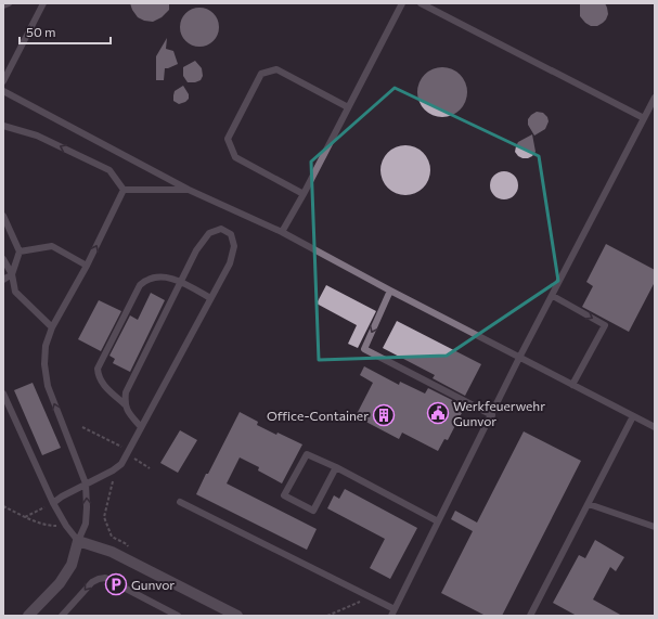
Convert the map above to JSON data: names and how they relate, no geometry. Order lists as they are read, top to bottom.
{
  "places": {
    "public building": ["Werkfeuerwehr Gunvor"],
    "building": ["Office-Container"],
    "parking": ["Gunvor"]
  },
  "scale_bar": "50 m"
}
